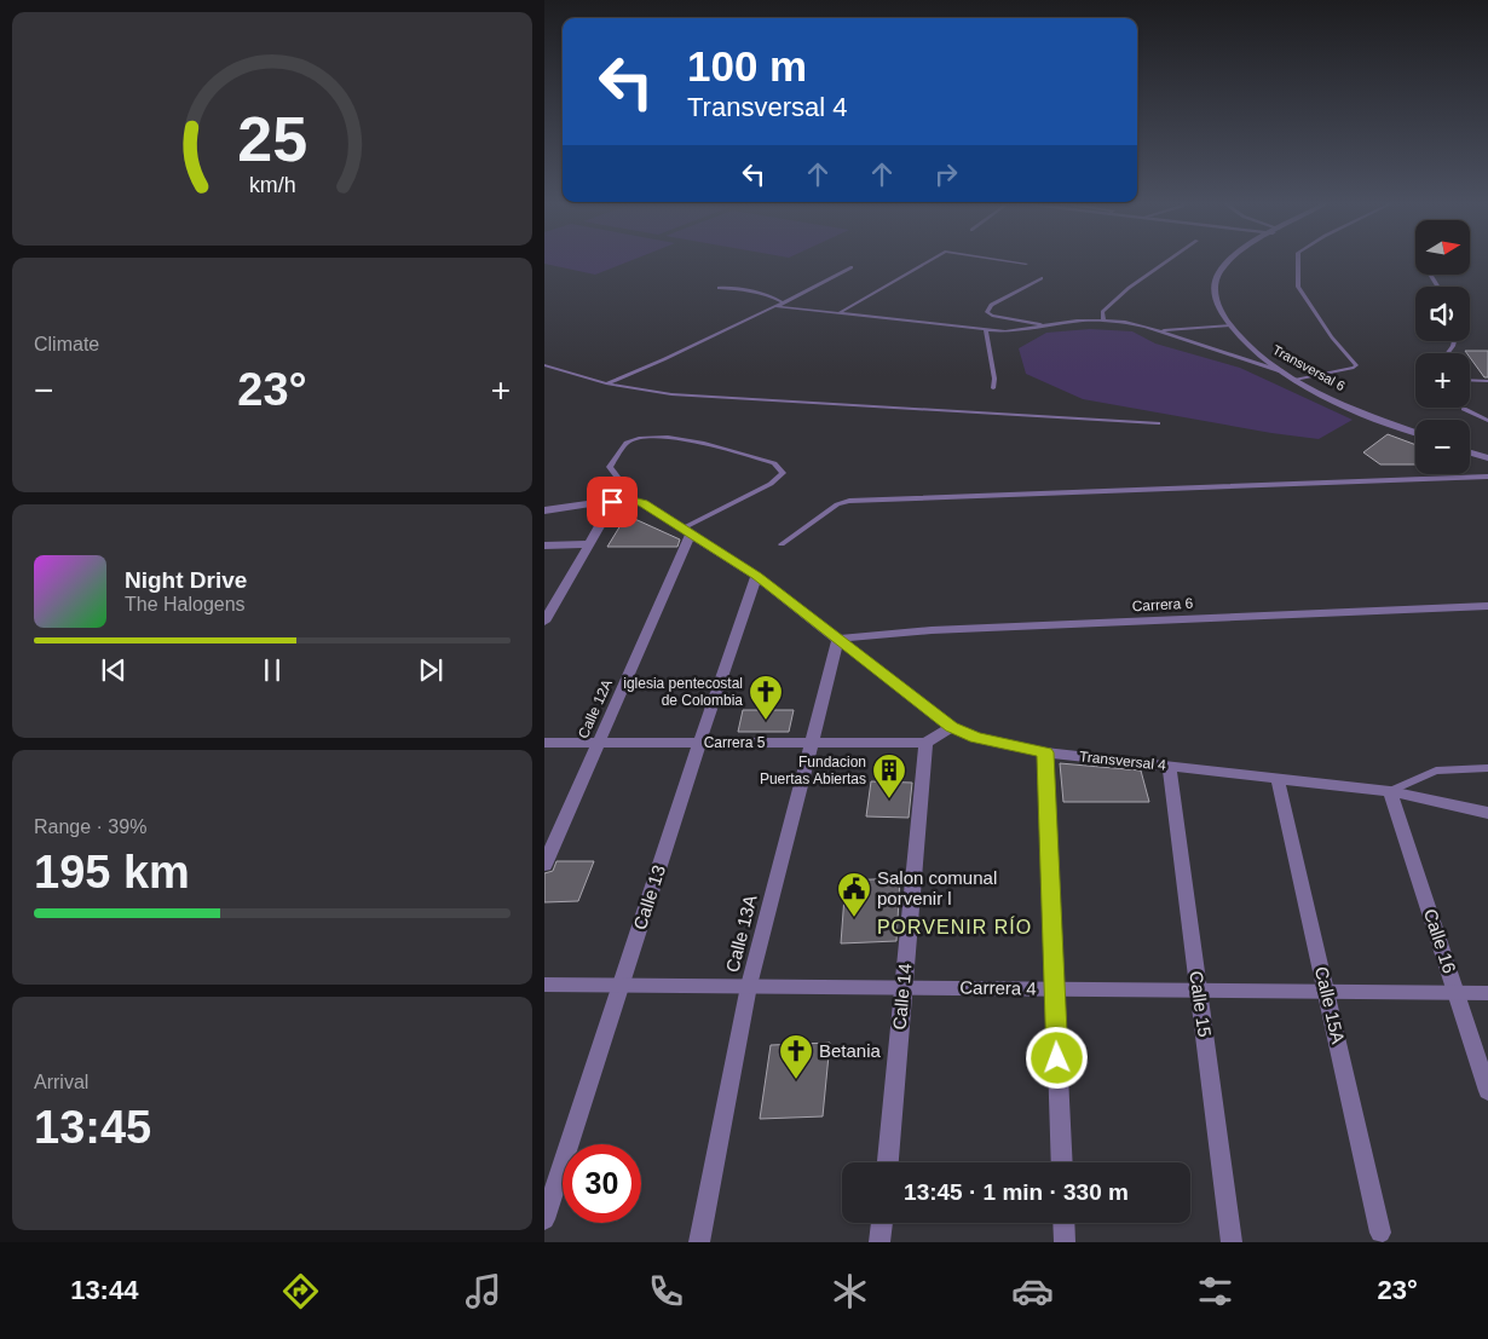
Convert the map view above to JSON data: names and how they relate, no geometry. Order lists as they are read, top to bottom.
{
  "streets": {
    "street": [
      "Transversal 6",
      "Carrera 6",
      "Calle 12A",
      "Carrera 5",
      "Transversal 4",
      "Calle 13",
      "Calle 13A",
      "Calle 16",
      "Carrera 4",
      "Calle 14",
      "Calle 15",
      "Calle 15A"
    ]
  },
  "crossings": [
    ["Carrera 6", "Transversal 4"],
    ["Carrera 6", "Calle 13A"],
    ["Calle 12A", "Carrera 5"],
    ["Calle 12A", "Transversal 4"],
    ["Carrera 5", "Calle 13"],
    ["Carrera 5", "Calle 13A"],
    ["Carrera 5", "Calle 14"],
    ["Transversal 4", "Calle 13"],
    ["Transversal 4", "Calle 13A"],
    ["Transversal 4", "Calle 16"],
    ["Transversal 4", "Calle 15"],
    ["Transversal 4", "Calle 15A"],
    ["Calle 13", "Carrera 4"],
    ["Calle 13A", "Carrera 4"],
    ["Calle 16", "Carrera 4"],
    ["Carrera 4", "Calle 14"],
    ["Carrera 4", "Calle 15"],
    ["Carrera 4", "Calle 15A"]
  ],
  "districts": ["PORVENIR RÍO"],
  "places": {
    "church": ["iglesia pentecostal de Colombia", "Betania"],
    "building": ["Fundacion Puertas Abiertas"],
    "public building": ["Salon comunal porvenir l"]
  },
  "north": "right",
  "page": {
    "turn": ["100 m", "Transversal 4"],
    "map_buttons": ["+", "−"],
    "tile": [
      "Climate",
      ["Range · 39%", "195 km"],
      ["Arrival", "13:45"]
    ],
    "heat": ["−", "23°", "+"],
    "song": ["Night Drive", "The Halogens"],
    "limit": "30",
    "trip": "13:45 · 1 min · 330 m",
    "tabs": ["13:44", "23°"],
    "gauge": ["25", "km/h"]
  }
}
